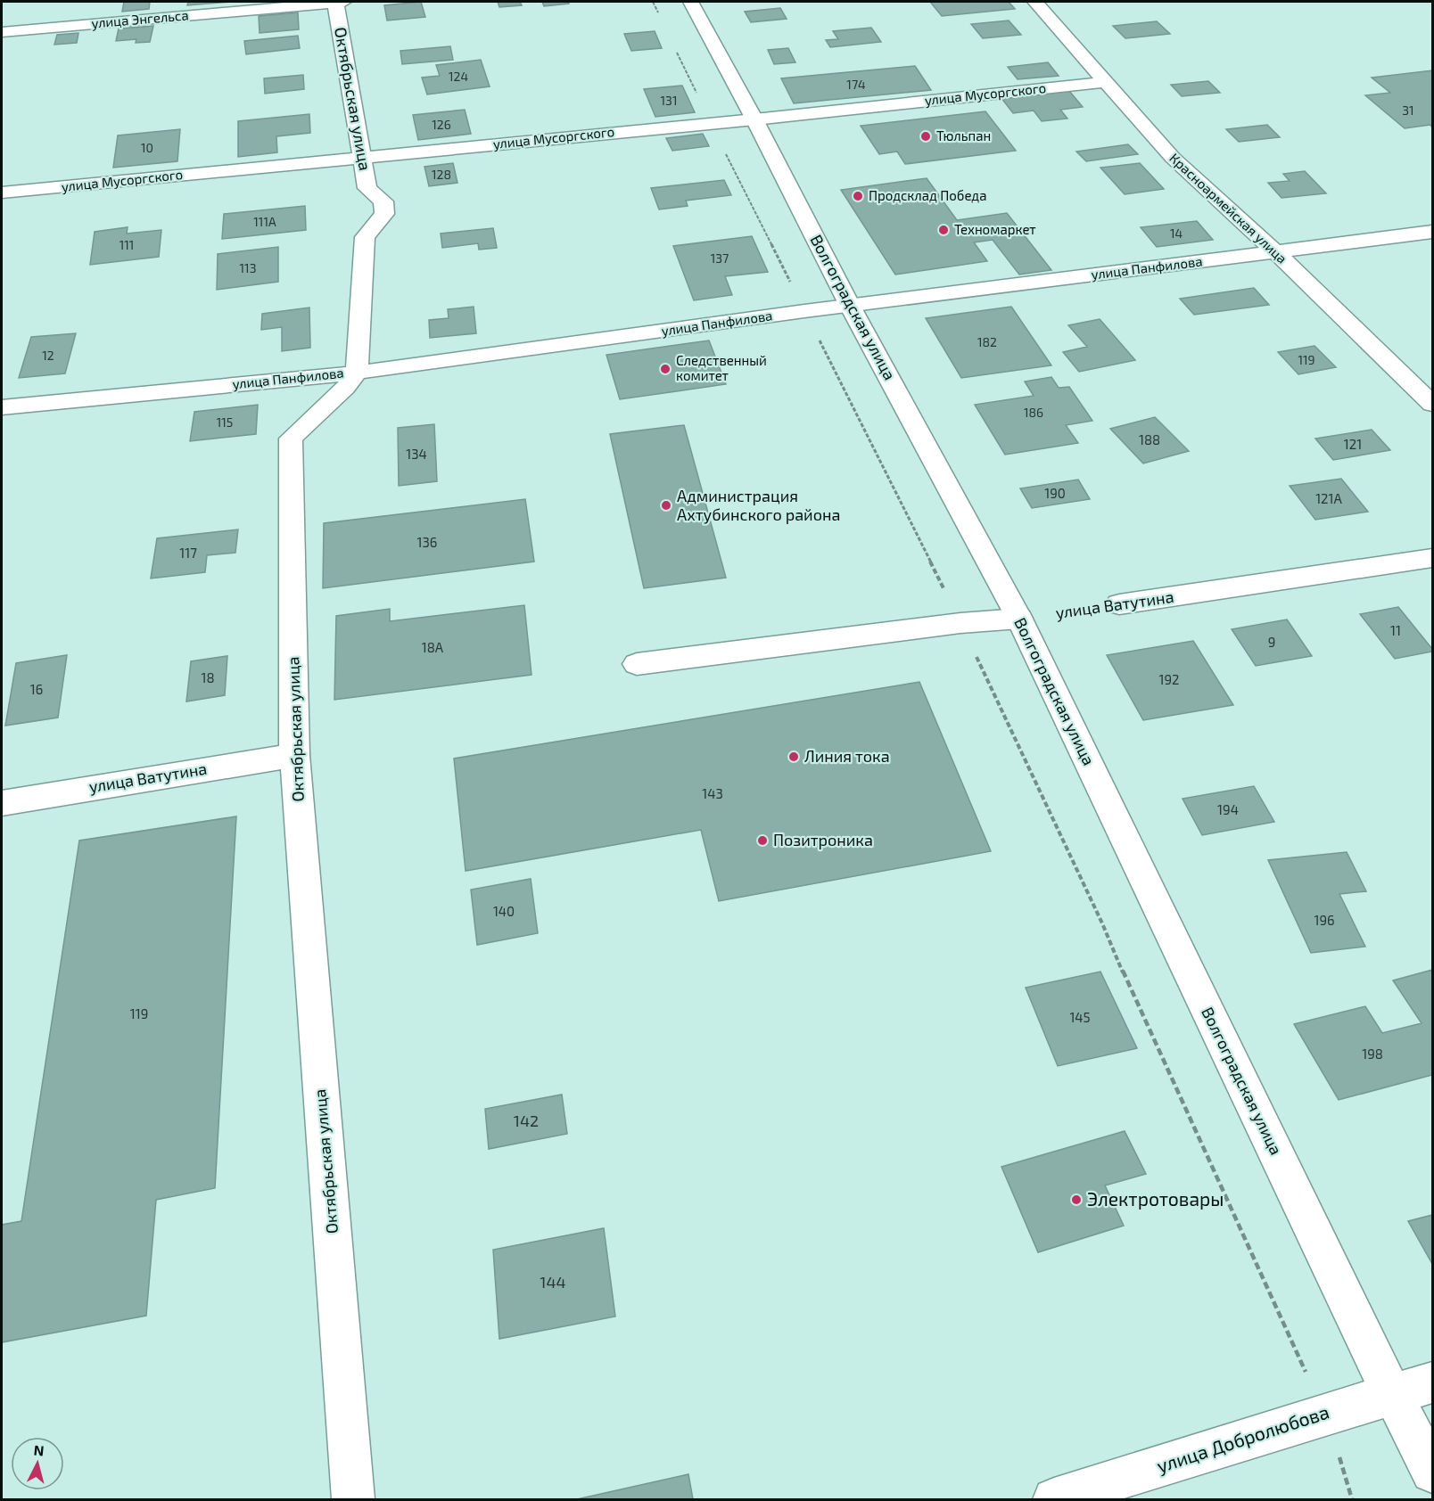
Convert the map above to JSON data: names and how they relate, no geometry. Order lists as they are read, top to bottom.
{
  "streets": {
    "street": [
      "улица Энгельса",
      "улица Мусоргского",
      "Октябрьская улица",
      "Красноармейская улица",
      "улица Панфилова",
      "Волгоградская улица",
      "улица Ватутина",
      "улица Добролюбова"
    ]
  },
  "crossings": [
    ["улица Энгельса", "Октябрьская улица"],
    ["улица Мусоргского", "Октябрьская улица"],
    ["улица Мусоргского", "Красноармейская улица"],
    ["улица Мусоргского", "Волгоградская улица"],
    ["Октябрьская улица", "улица Панфилова"],
    ["Октябрьская улица", "улица Ватутина"],
    ["Красноармейская улица", "улица Панфилова"],
    ["улица Панфилова", "Волгоградская улица"],
    ["Волгоградская улица", "улица Ватутина"],
    ["Волгоградская улица", "улица Добролюбова"]
  ],
  "places": [
    "Тюльпан",
    "Продсклад Победа",
    "Техномаркет",
    "Следственный комитет",
    "Администрация Ахтубинского района",
    "Линия тока",
    "Позитроника",
    "Электротовары"
  ],
  "house_numbers": [
    "124",
    "174",
    "131",
    "31",
    "126",
    "10",
    "128",
    "111А",
    "14",
    "111",
    "137",
    "113",
    "182",
    "12",
    "119",
    "186",
    "115",
    "188",
    "121",
    "134",
    "190",
    "121А",
    "136",
    "117",
    "11",
    "9",
    "18А",
    "18",
    "192",
    "16",
    "143",
    "194",
    "140",
    "196",
    "119",
    "145",
    "198",
    "142",
    "144"
  ],
  "north": "top"
}
